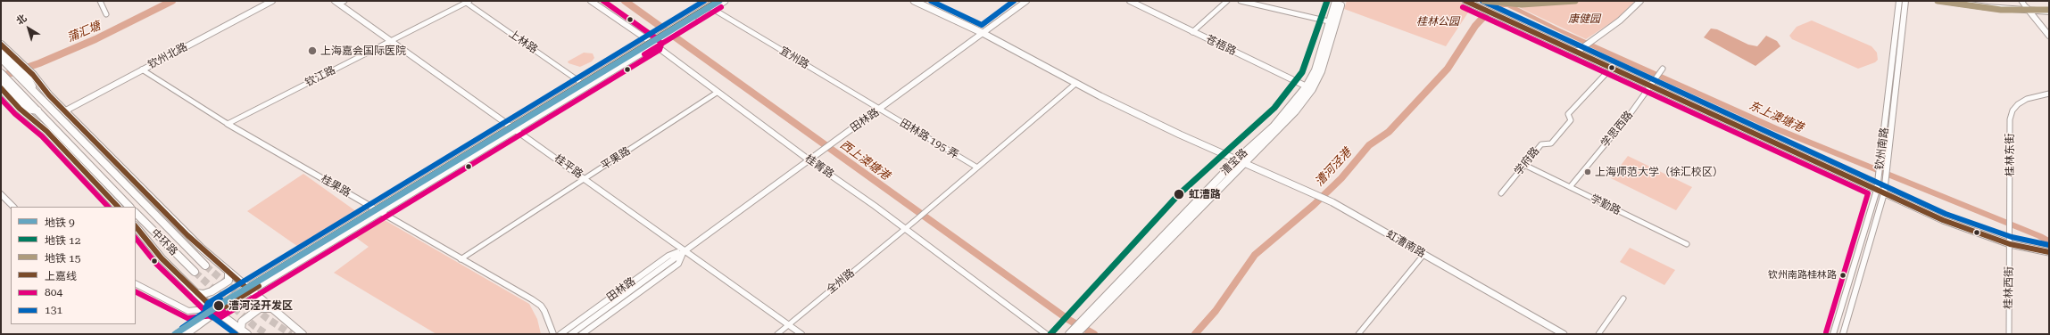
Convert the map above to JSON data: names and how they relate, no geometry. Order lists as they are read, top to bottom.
{
  "streets": {
    "main road": ["漕宝路", "中环路", "虹漕南路"],
    "street": [
      "上林路",
      "苍梧路",
      "钦州北路",
      "宜州路",
      "钦江路",
      "田林路",
      "学思西路",
      "田林路 195 弄",
      "钦州南路",
      "桂林东街",
      "平果路",
      "学府路",
      "桂平路",
      "桂箐路",
      "桂果路",
      "学勤路",
      "全州路",
      "桂林西街"
    ]
  },
  "crossings": [
    ["上林路", "钦江路"],
    ["苍梧路", "漕宝路"],
    ["钦州北路", "桂果路"],
    ["宜州路", "田林路"],
    ["宜州路", "田林路 195 弄"],
    ["钦江路", "桂平路"],
    ["钦江路", "桂果路"],
    ["田林路", "田林路 195 弄"],
    ["田林路", "桂平路"],
    ["田林路", "桂箐路"],
    ["学思西路", "学勤路"],
    ["田林路 195 弄", "全州路"],
    ["桂林东街", "桂林西街"],
    ["平果路", "桂平路"],
    ["平果路", "桂箐路"],
    ["平果路", "桂果路"],
    ["学府路", "学勤路"],
    ["漕宝路", "虹漕南路"],
    ["桂平路", "全州路"],
    ["桂箐路", "全州路"]
  ],
  "water": [
    "蒲汇塘",
    "东上澳塘港",
    "西上澳塘港",
    "漕河泾港"
  ],
  "parks": ["康健园", "桂林公园"],
  "places": [
    "上海嘉会国际医院",
    "上海师范大学（徐汇校区）",
    "虹漕路",
    "钦州南路桂林路",
    "漕河泾开发区"
  ],
  "lines": [
    "metro line 9",
    "metro line 12",
    "metro line 15",
    "transit line 上嘉线",
    "transit line 804",
    "transit line 131"
  ],
  "legend": [
    "地铁 9",
    "地铁 12",
    "地铁 15",
    "上嘉线",
    "804",
    "131"
  ],
  "north": "top left"
}
